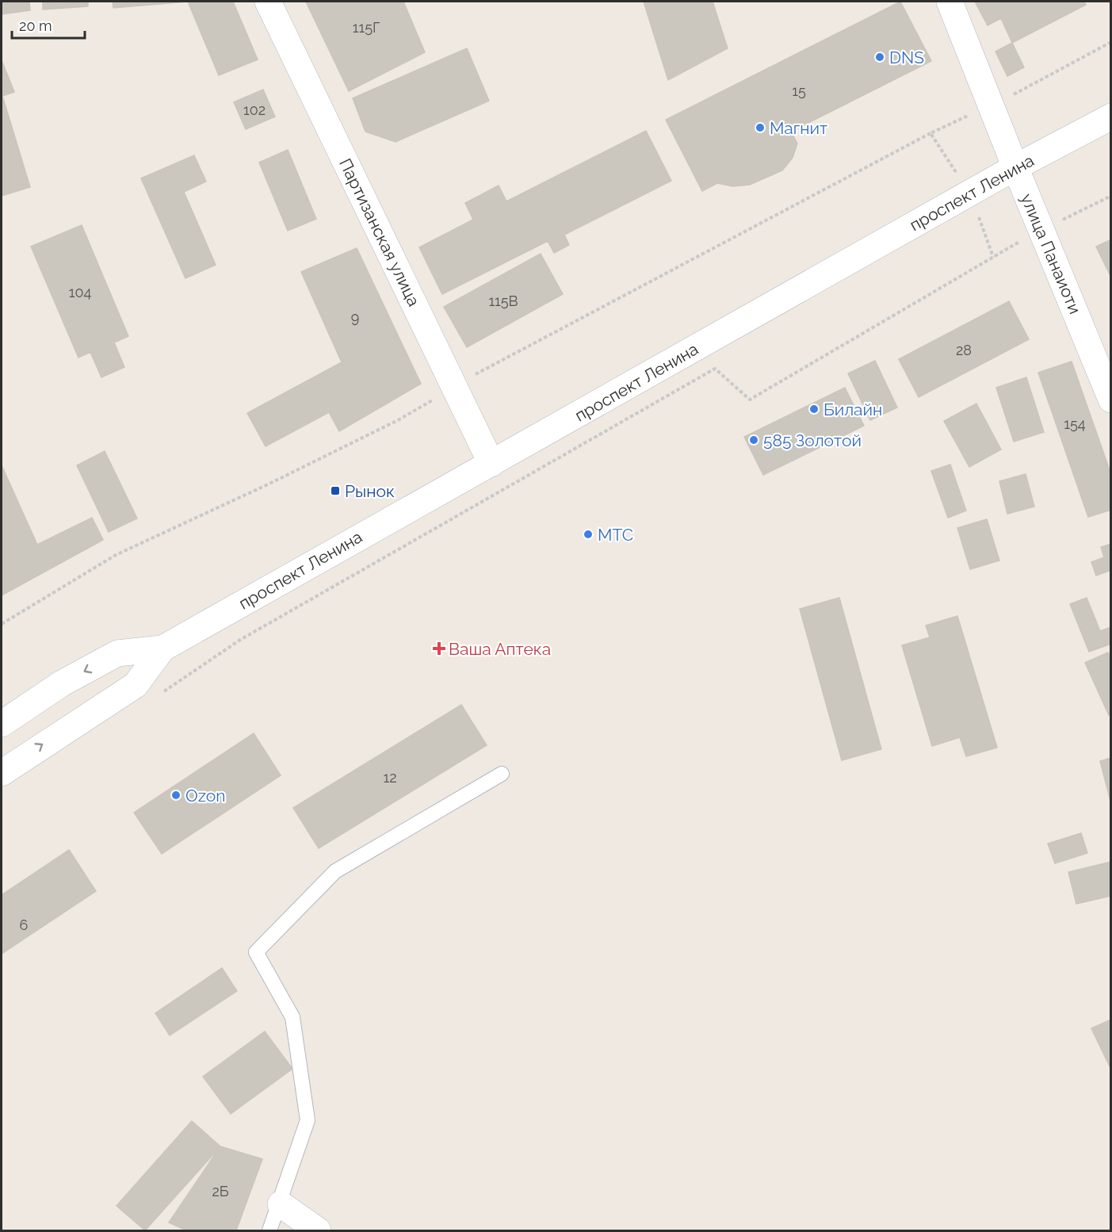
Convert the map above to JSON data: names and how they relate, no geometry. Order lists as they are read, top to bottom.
{
  "streets": {
    "main road": ["проспект Ленина", "Партизанская улица", "улица Панаиоти"]
  },
  "crossings": [
    ["проспект Ленина", "Партизанская улица"],
    ["проспект Ленина", "улица Панаиоти"]
  ],
  "places": {
    "other": [
      "DNS",
      "Магнит",
      "Билайн",
      "585 Золотой",
      "МТС",
      "Ozon"
    ],
    "transit": ["Рынок"],
    "health": ["Ваша Аптека"]
  },
  "house_numbers": [
    "115Г",
    "15",
    "102",
    "104",
    "115В",
    "9",
    "28",
    "154",
    "12",
    "6",
    "2Б"
  ],
  "scale_bar": "20 m"
}
